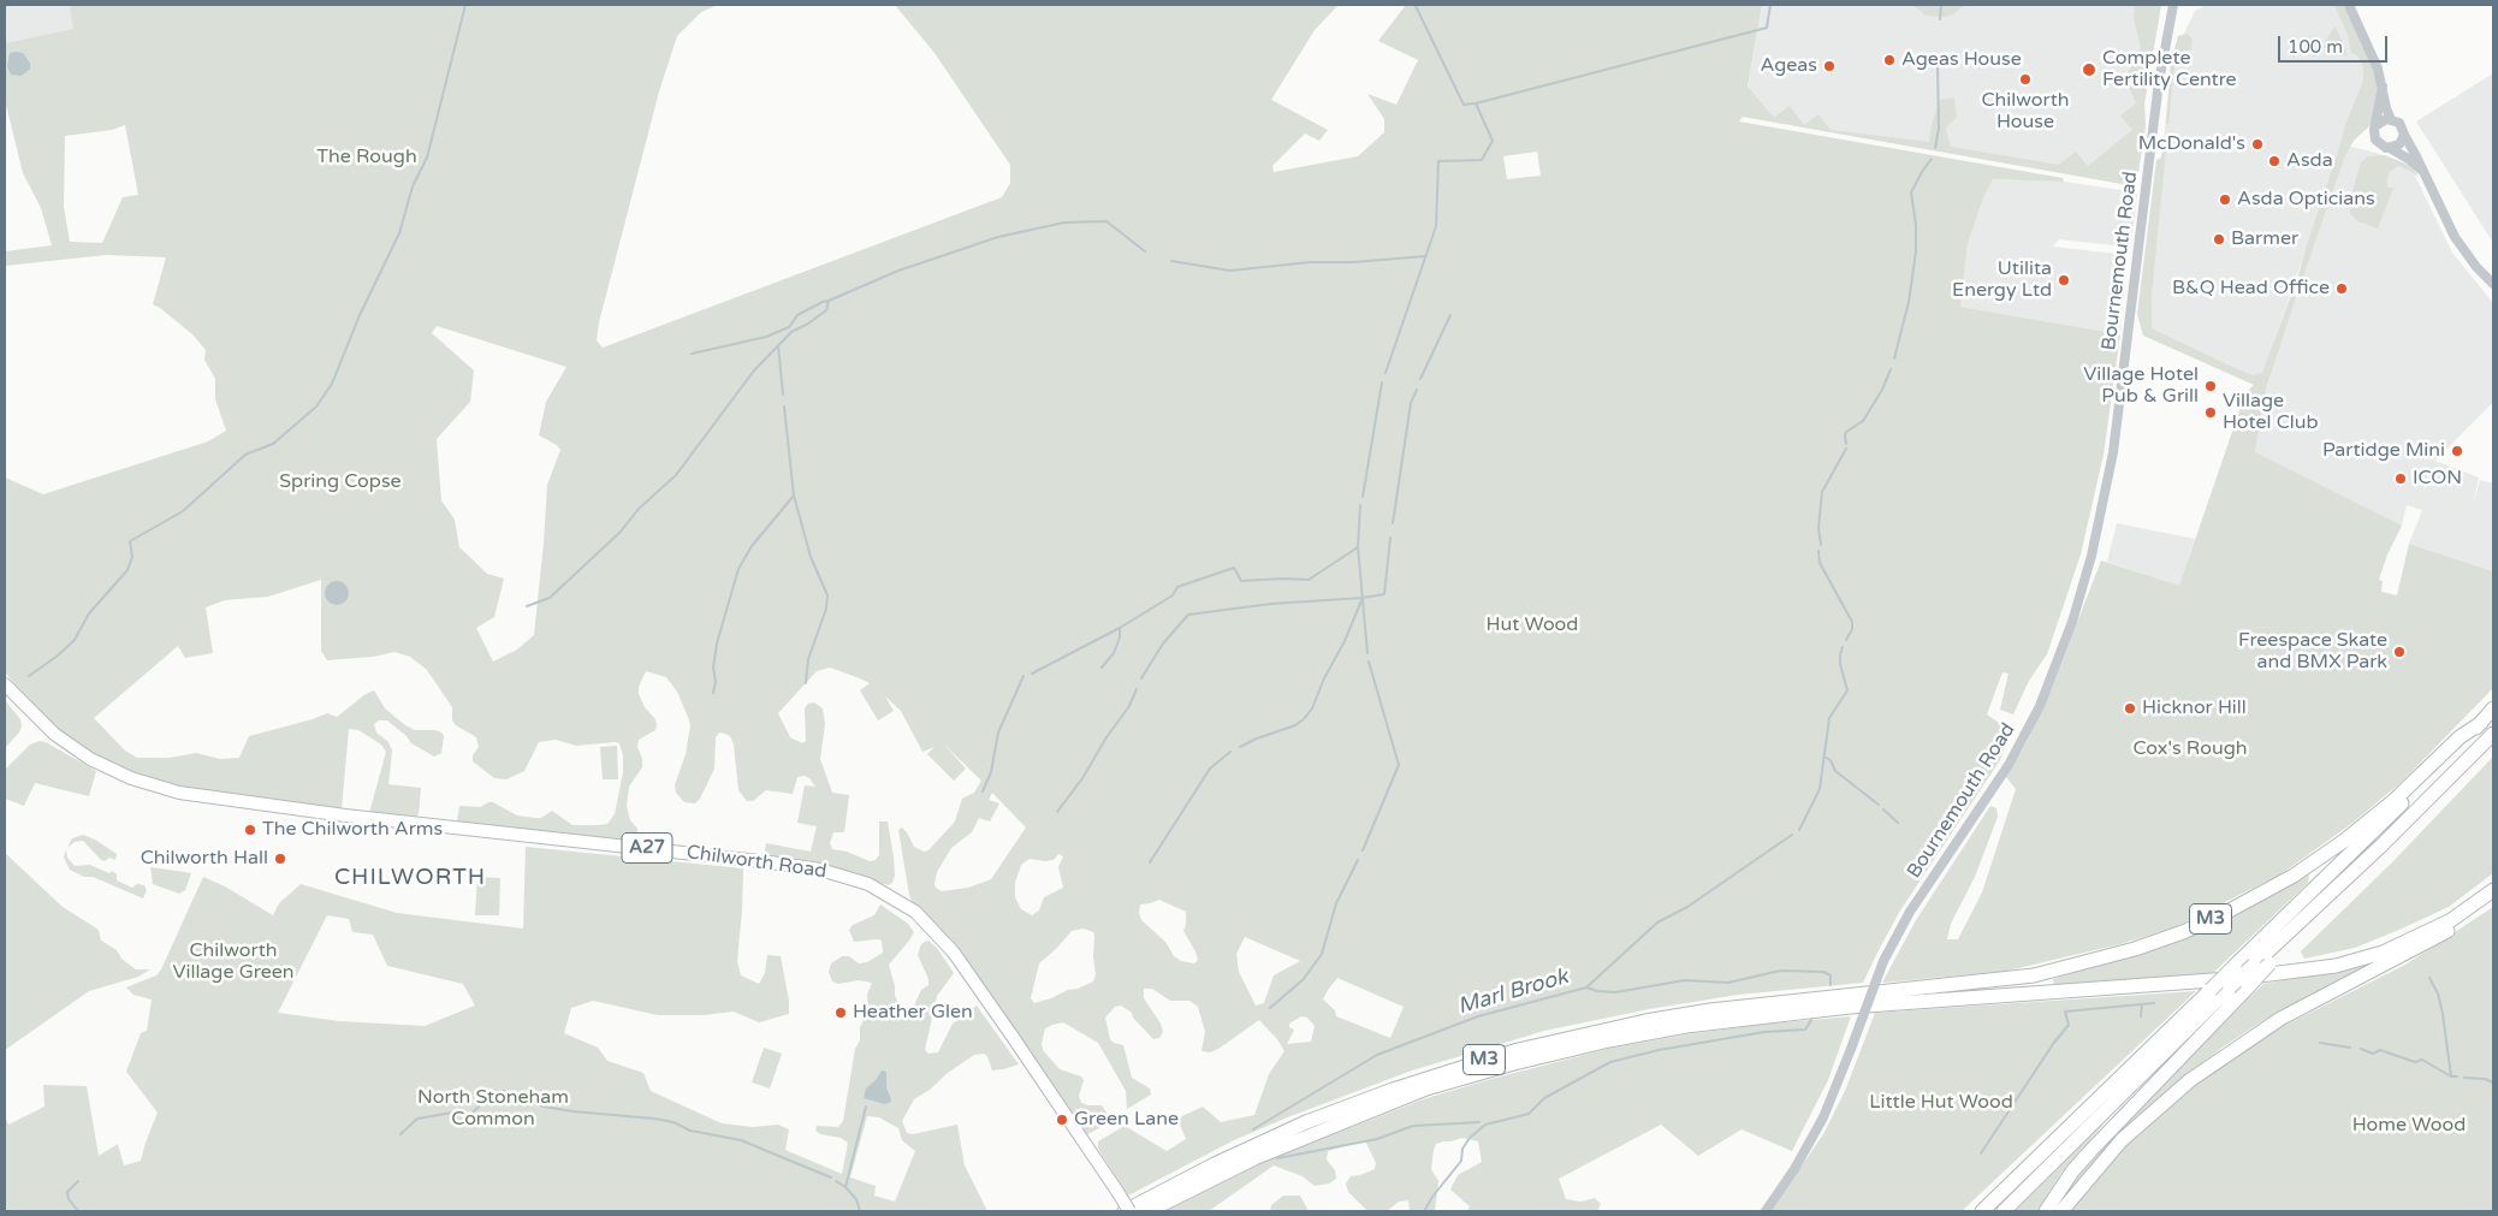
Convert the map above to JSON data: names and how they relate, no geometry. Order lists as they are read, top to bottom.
{
  "streets": {
    "highway": ["M3"],
    "main road": ["A27", "Chilworth Road"],
    "street": ["Bournemouth Road"]
  },
  "districts": ["CHILWORTH"],
  "water": ["Marl Brook"],
  "parks": [
    "The Rough",
    "Spring Copse",
    "Hut Wood",
    "Cox's Rough",
    "Chilworth Village Green",
    "North Stoneham Common",
    "Little Hut Wood",
    "Home Wood"
  ],
  "places": [
    "Ageas House",
    "Ageas",
    "Complete Fertility Centre",
    "Chilworth House",
    "McDonald's",
    "Asda",
    "Asda Opticians",
    "Barmer",
    "Utilita Energy Ltd",
    "B&Q Head Office",
    "Village Hotel Pub & Grill",
    "Village Hotel Club",
    "Partidge Mini",
    "ICON",
    "Freespace Skate and BMX Park",
    "Hicknor Hill",
    "The Chilworth Arms",
    "Chilworth Hall",
    "Heather Glen",
    "Green Lane"
  ],
  "scale_bar": "100 m"
}
